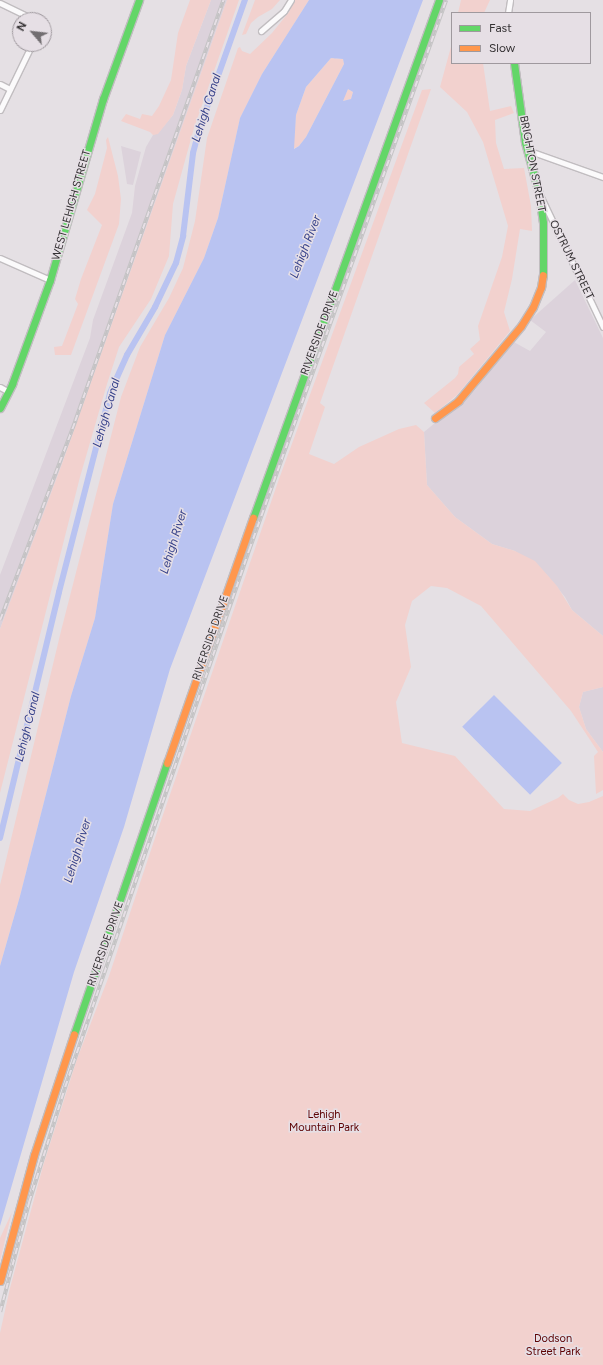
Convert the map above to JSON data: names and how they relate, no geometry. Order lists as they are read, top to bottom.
{
  "streets": {
    "street": [
      "BRIGHTON STREET",
      "WEST LEHIGH STREET",
      "OSTRUM STREET",
      "RIVERSIDE DRIVE"
    ]
  },
  "crossings": [
    ["BRIGHTON STREET", "OSTRUM STREET"]
  ],
  "water": ["Lehigh Canal", "Lehigh River"],
  "parks": ["Lehigh Mountain Park", "Dodson Street Park"],
  "legend": ["Fast", "Slow"],
  "north": "top left"
}
